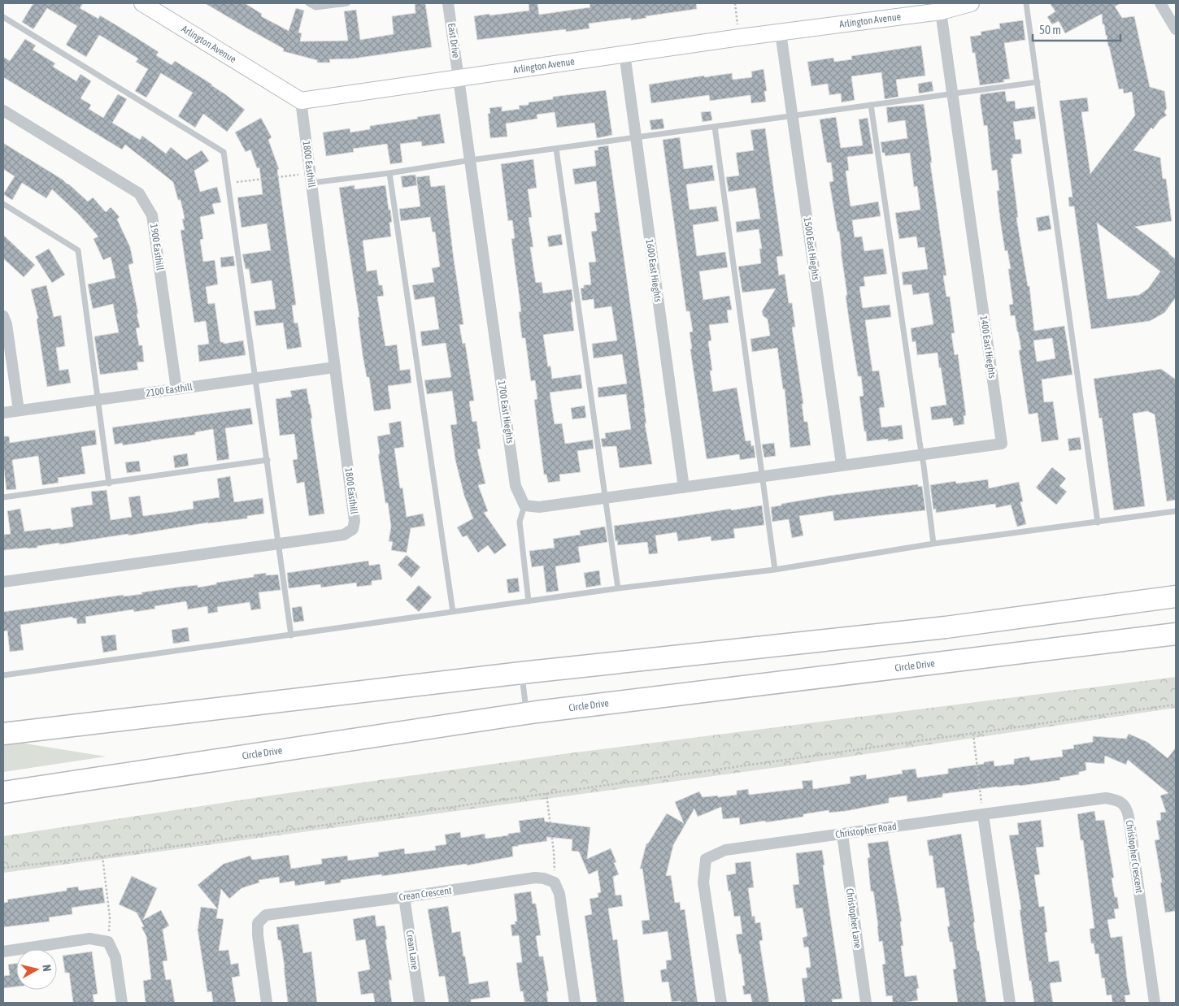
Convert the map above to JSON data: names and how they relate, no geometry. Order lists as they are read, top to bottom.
{
  "streets": {
    "highway": ["Circle Drive"],
    "street": [
      "Arlington Avenue",
      "East Drive",
      "1800 Easthill",
      "1900 Easthill",
      "1500 East Hieghts",
      "1600 East Hieghts",
      "1400 East Hieghts",
      "2100 Easthill",
      "1700 East Hieghts",
      "Christopher Road",
      "Christopher Crescent",
      "Crean Crescent",
      "Christopher Lane",
      "Crean Lane"
    ]
  },
  "crossings": [
    ["Arlington Avenue", "East Drive"],
    ["Arlington Avenue", "1800 Easthill"],
    ["Arlington Avenue", "1500 East Hieghts"],
    ["Arlington Avenue", "1600 East Hieghts"],
    ["Arlington Avenue", "1400 East Hieghts"],
    ["Arlington Avenue", "1700 East Hieghts"],
    ["East Drive", "1700 East Hieghts"],
    ["1800 Easthill", "2100 Easthill"],
    ["1900 Easthill", "2100 Easthill"],
    ["1500 East Hieghts", "1400 East Hieghts"],
    ["Christopher Road", "Christopher Crescent"],
    ["Christopher Road", "Christopher Lane"],
    ["Crean Crescent", "Crean Lane"]
  ],
  "scale_bar": "50 m",
  "north": "right"
}
